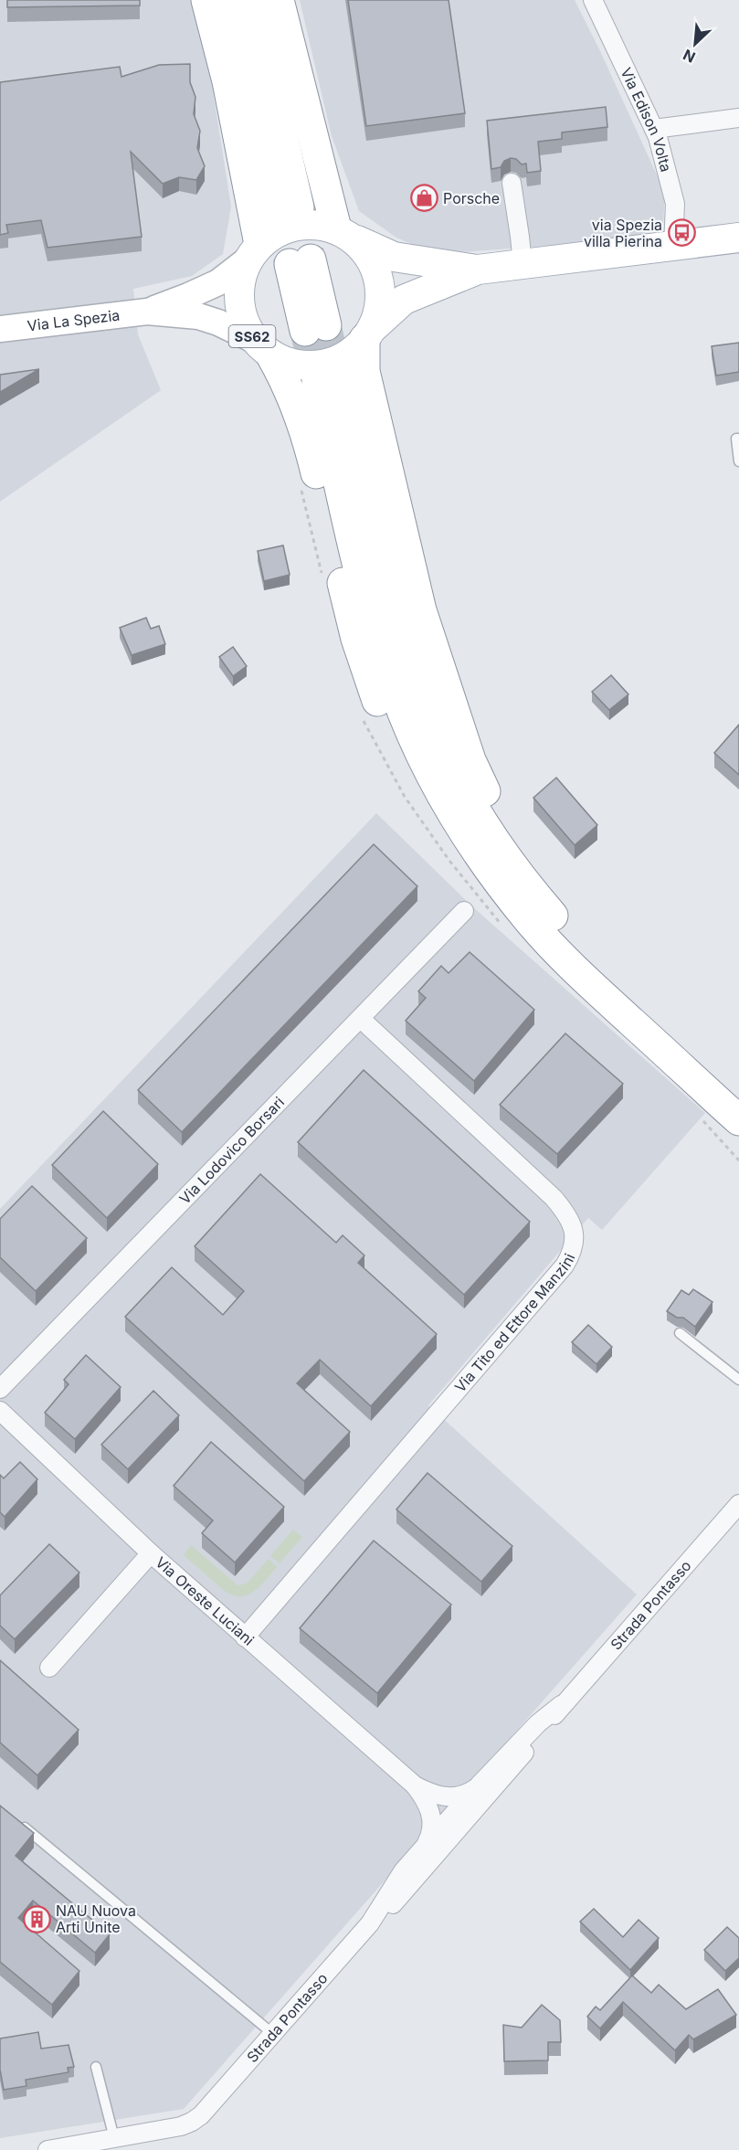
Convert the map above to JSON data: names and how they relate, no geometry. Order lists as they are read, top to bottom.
{
  "streets": {
    "main road": ["Via La Spezia", "SS62"],
    "street": [
      "Via Edison Volta",
      "Via Lodovico Borsari",
      "Via Tito ed Ettore Manzini",
      "Via Oreste Luciani",
      "Strada Pontasso"
    ]
  },
  "crossings": [
    ["Via Edison Volta", "Via La Spezia"],
    ["Via La Spezia", "SS62"],
    ["Via Lodovico Borsari", "Via Tito ed Ettore Manzini"],
    ["Via Tito ed Ettore Manzini", "Via Oreste Luciani"],
    ["Via Oreste Luciani", "Strada Pontasso"]
  ],
  "places": {
    "shop": ["Porsche"],
    "bus stop": ["via Spezia villa Pierina"],
    "building": ["NAU Nuova Arti Unite"]
  },
  "north": "bottom left"
}
